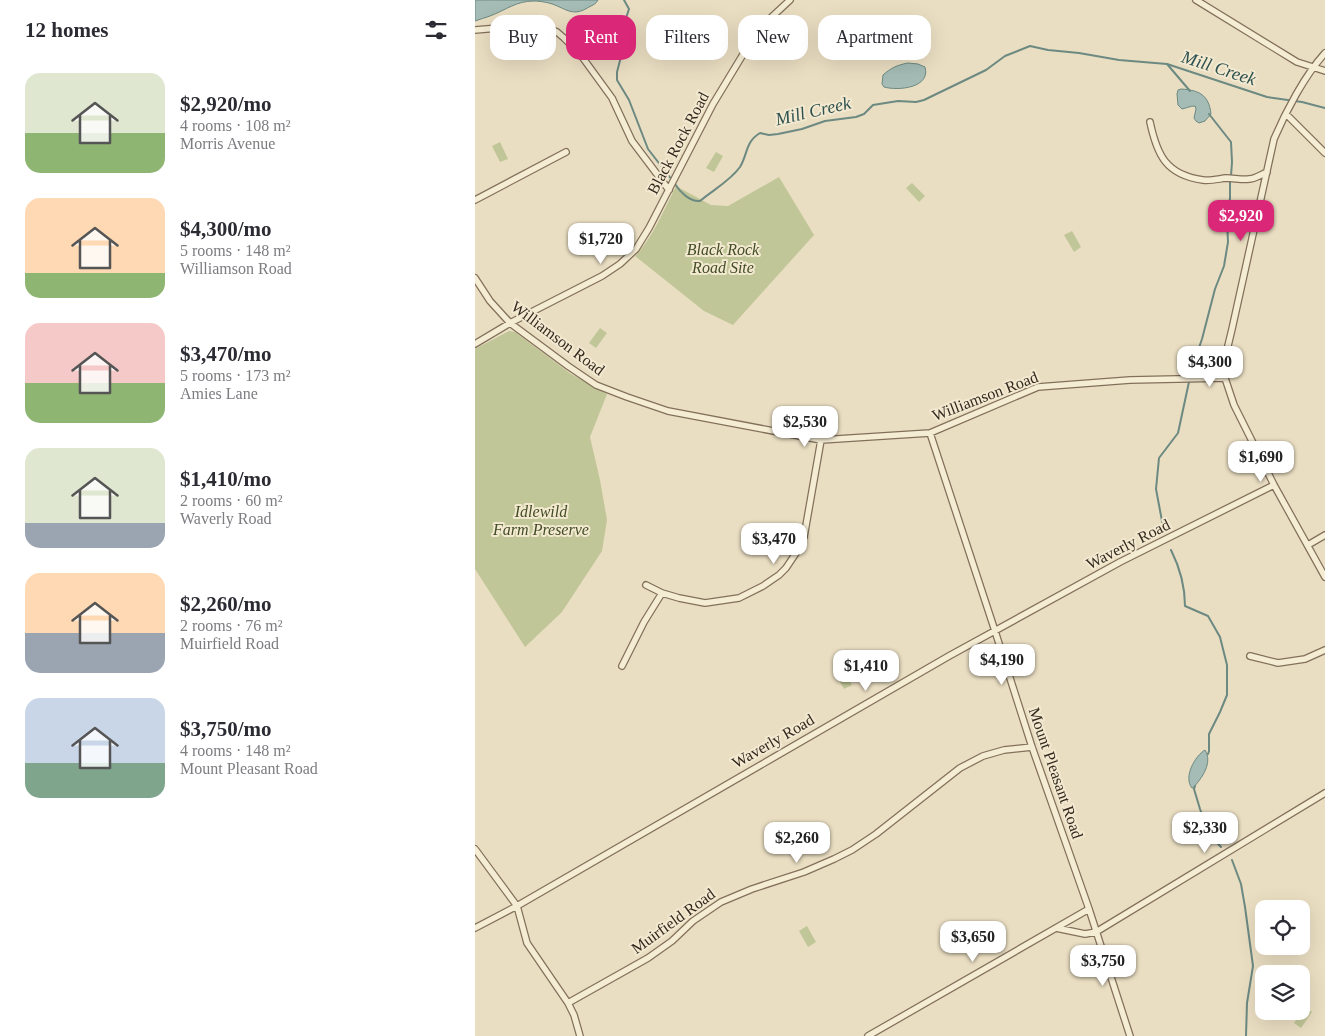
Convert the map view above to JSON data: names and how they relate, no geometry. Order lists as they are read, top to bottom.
{
  "streets": {
    "street": [
      "Black Rock Road",
      "Williamson Road",
      "Waverly Road",
      "Mount Pleasant Road",
      "Muirfield Road"
    ]
  },
  "crossings": [
    ["Black Rock Road", "Williamson Road"],
    ["Williamson Road", "Mount Pleasant Road"],
    ["Waverly Road", "Mount Pleasant Road"],
    ["Mount Pleasant Road", "Muirfield Road"]
  ],
  "water": ["Mill Creek"],
  "parks": ["Black Rock Road Site", "Idlewild Farm Preserve"],
  "page": {
    "heading": "12 homes",
    "chip": [
      "Buy",
      "Rent",
      "Filters",
      "New",
      "Apartment"
    ],
    "list": [
      {
        "name": "$2,920/mo",
        "note": "4 rooms · 108 m² · Morris Avenue"
      },
      {
        "name": "$4,300/mo",
        "note": "5 rooms · 148 m² · Williamson Road"
      },
      {
        "name": "$3,470/mo",
        "note": "5 rooms · 173 m² · Amies Lane"
      },
      {
        "name": "$1,410/mo",
        "note": "2 rooms · 60 m² · Waverly Road"
      },
      {
        "name": "$2,260/mo",
        "note": "2 rooms · 76 m² · Muirfield Road"
      },
      {
        "name": "$3,750/mo",
        "note": "4 rooms · 148 m² · Mount Pleasant Road"
      }
    ],
    "price": [
      "$2,920",
      "$1,720",
      "$4,300",
      "$2,530",
      "$1,690",
      "$3,470",
      "$4,190",
      "$1,410",
      "$2,330",
      "$2,260",
      "$3,650",
      "$3,750"
    ]
  }
}
